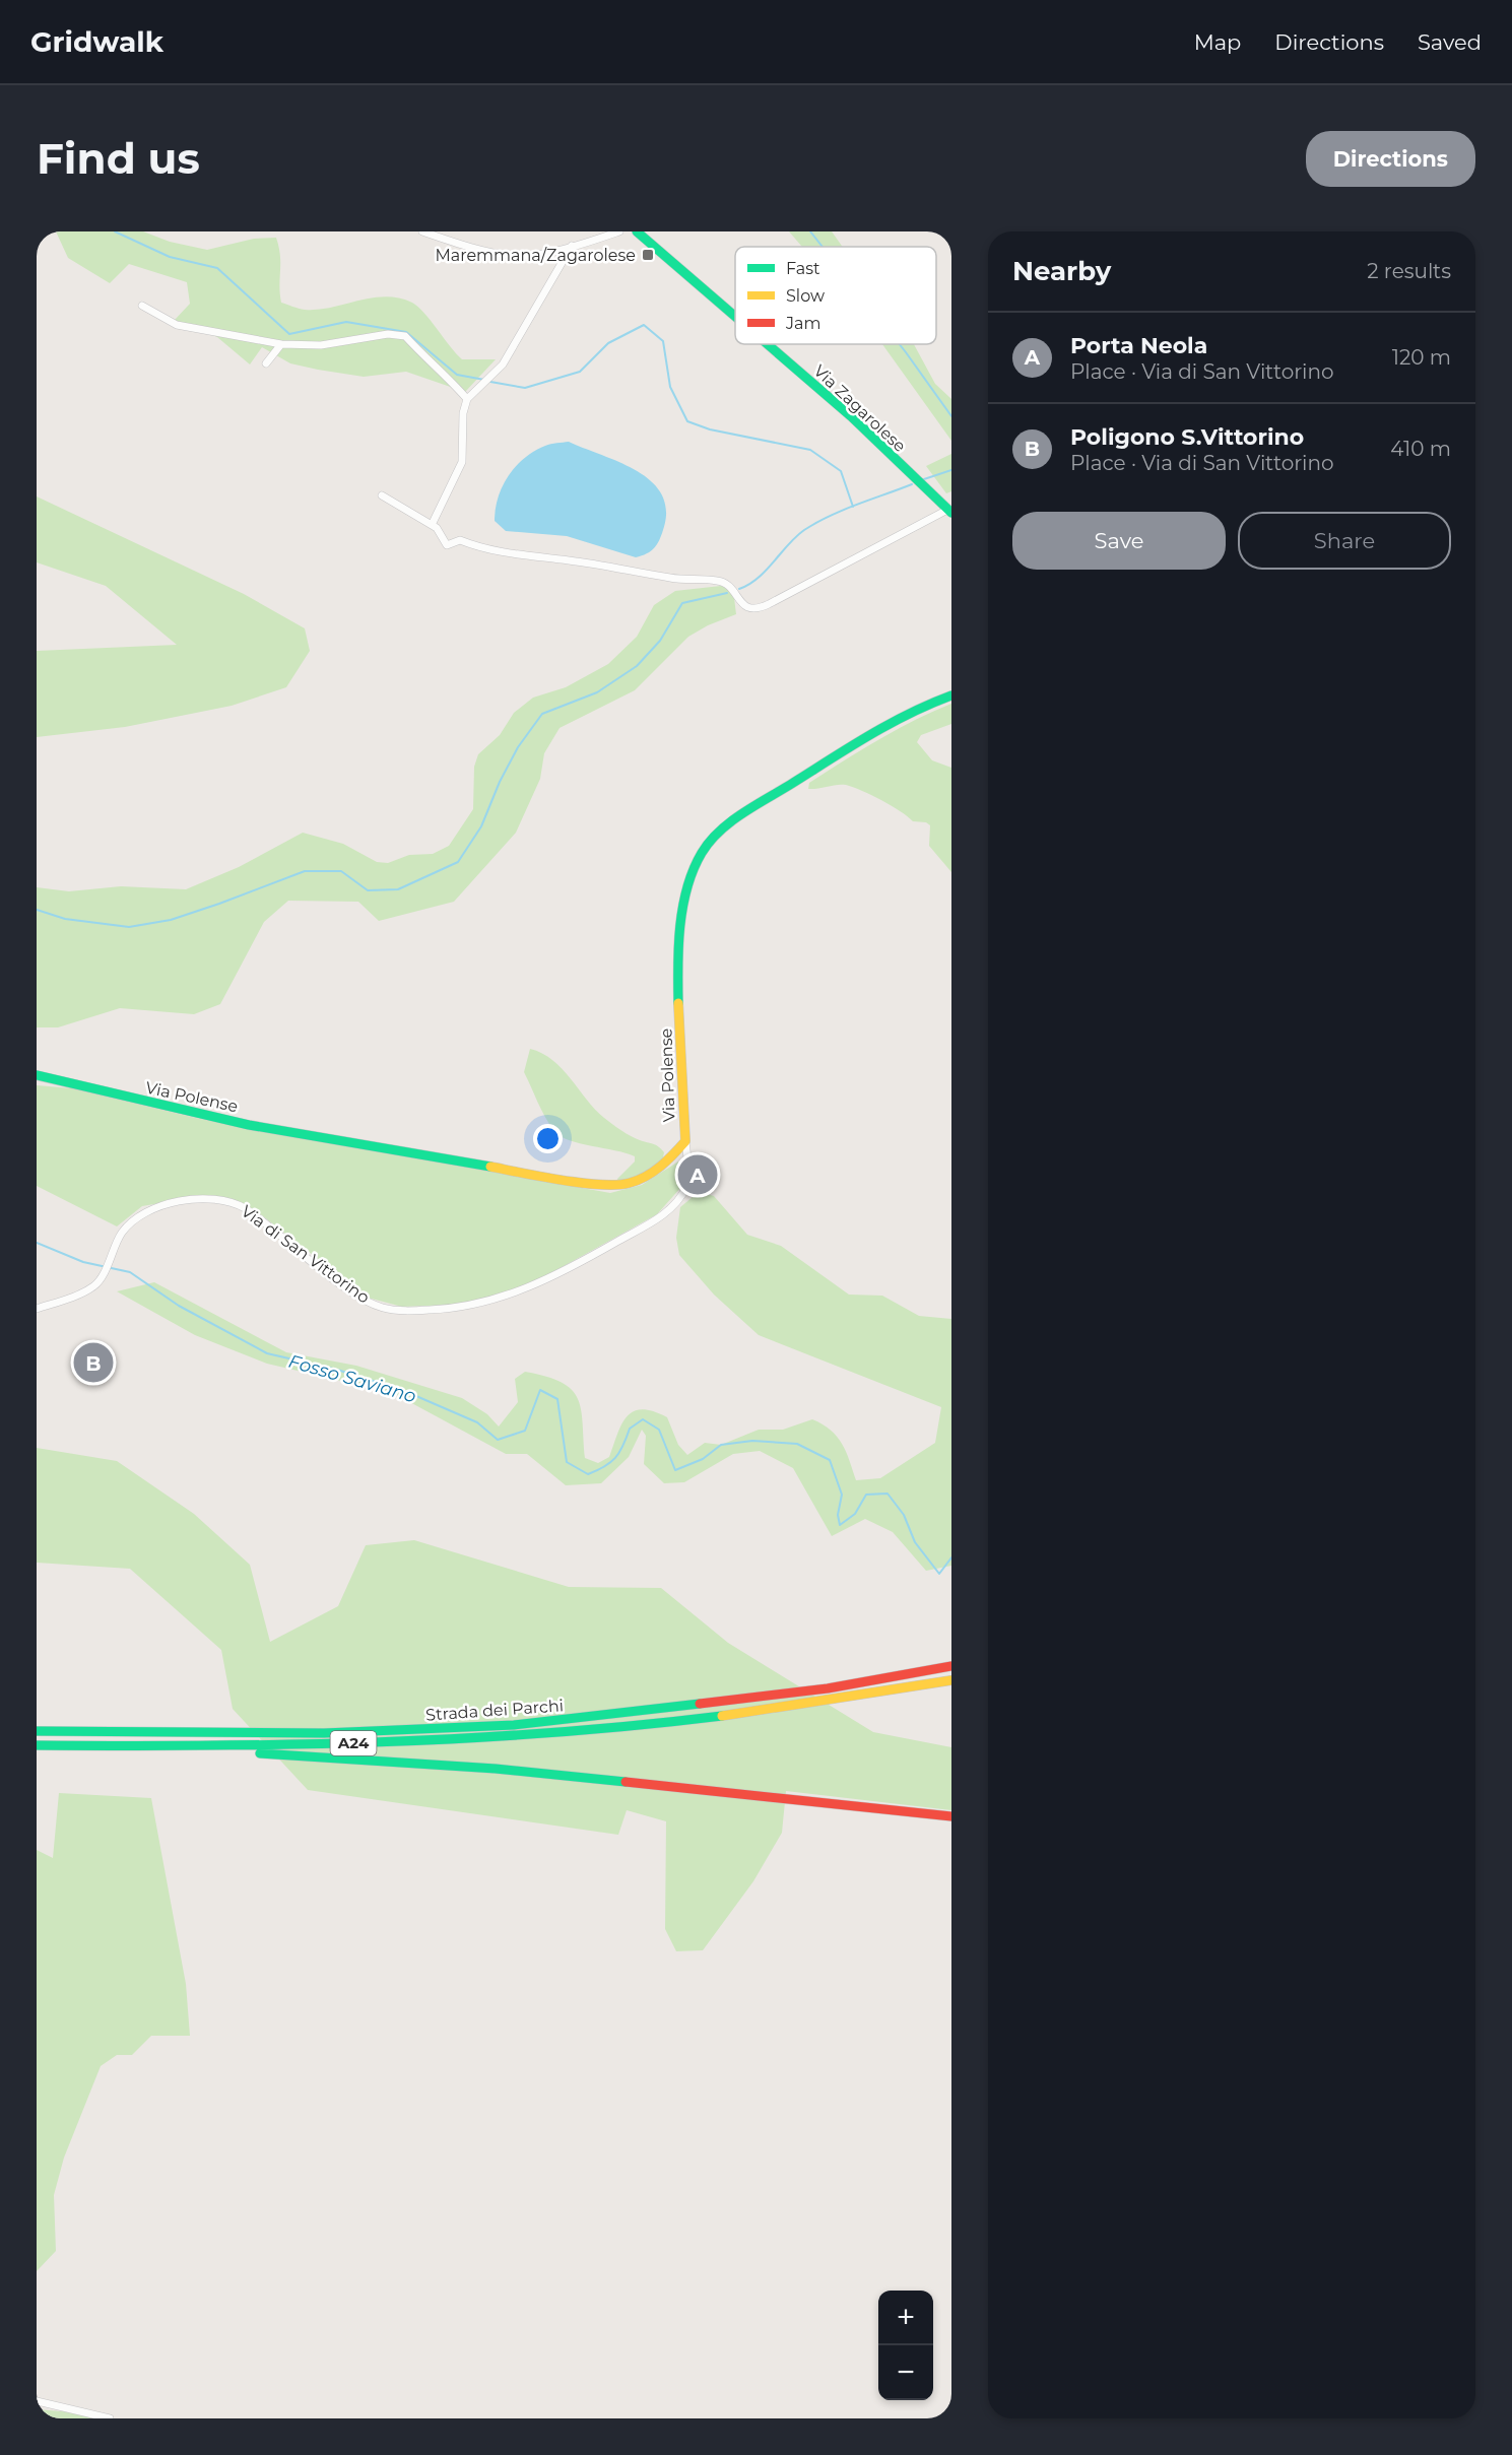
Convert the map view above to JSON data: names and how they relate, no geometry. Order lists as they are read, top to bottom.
{
  "streets": {
    "main road": [
      "Via Zagarolese",
      "Via Polense",
      "Strada dei Parchi",
      "A24"
    ],
    "street": ["Via di San Vittorino"]
  },
  "crossings": [
    ["Via Polense", "Via di San Vittorino"]
  ],
  "water": ["Fosso Saviano"],
  "places": {
    "transit": ["Maremmana/Zagarolese"]
  },
  "legend": ["Fast", "Slow", "Jam"],
  "page": {
    "header": "Gridwalk",
    "nav": ["Map", "Directions", "Saved"],
    "buttons": [
      "Directions",
      ["Save", "Share"]
    ],
    "title": "Find us",
    "heading": ["Nearby", "2 results"],
    "list": [
      {
        "mark": "A",
        "name": "Porta Neola",
        "note": "Place · Via di San Vittorino",
        "value": "120 m"
      },
      {
        "mark": "B",
        "name": "Poligono S.Vittorino",
        "note": "Place · Via di San Vittorino",
        "value": "410 m"
      }
    ],
    "pins": ["A", "B"],
    "map_buttons": ["+", "−"]
  }
}
